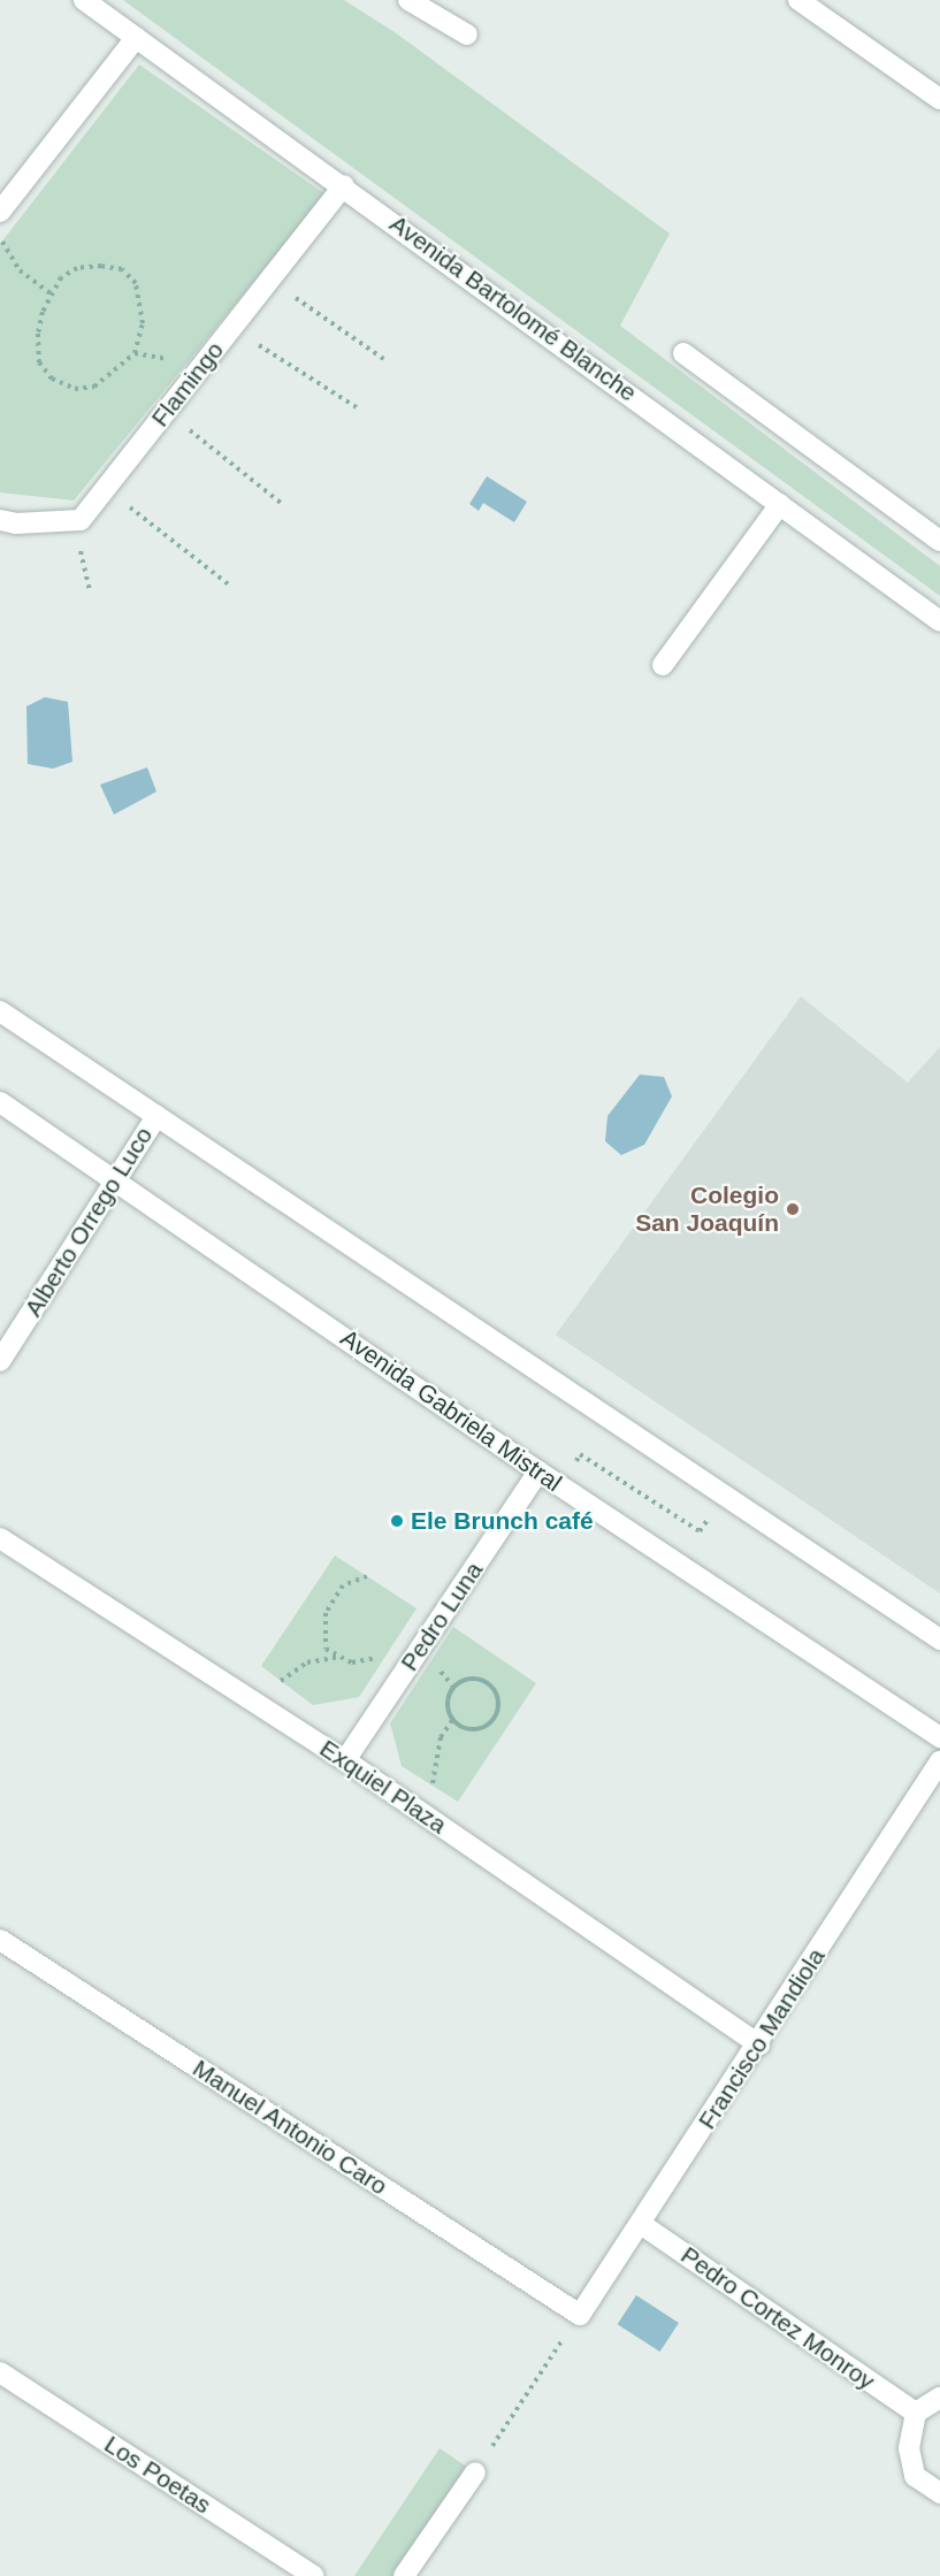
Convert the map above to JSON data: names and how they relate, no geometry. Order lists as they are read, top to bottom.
{
  "streets": {
    "street": [
      "Avenida Bartolomé Blanche",
      "Flamingo",
      "Alberto Orrego Luco",
      "Avenida Gabriela Mistral",
      "Pedro Luna",
      "Exquiel Plaza",
      "Francisco Mandiola",
      "Manuel Antonio Caro",
      "Pedro Cortez Monroy",
      "Los Poetas"
    ]
  },
  "crossings": [
    ["Avenida Bartolomé Blanche", "Flamingo"],
    ["Alberto Orrego Luco", "Avenida Gabriela Mistral"],
    ["Avenida Gabriela Mistral", "Pedro Luna"],
    ["Pedro Luna", "Exquiel Plaza"],
    ["Exquiel Plaza", "Francisco Mandiola"],
    ["Francisco Mandiola", "Manuel Antonio Caro"],
    ["Francisco Mandiola", "Pedro Cortez Monroy"]
  ],
  "places": ["Colegio San Joaquín", "Ele Brunch café"]
}
